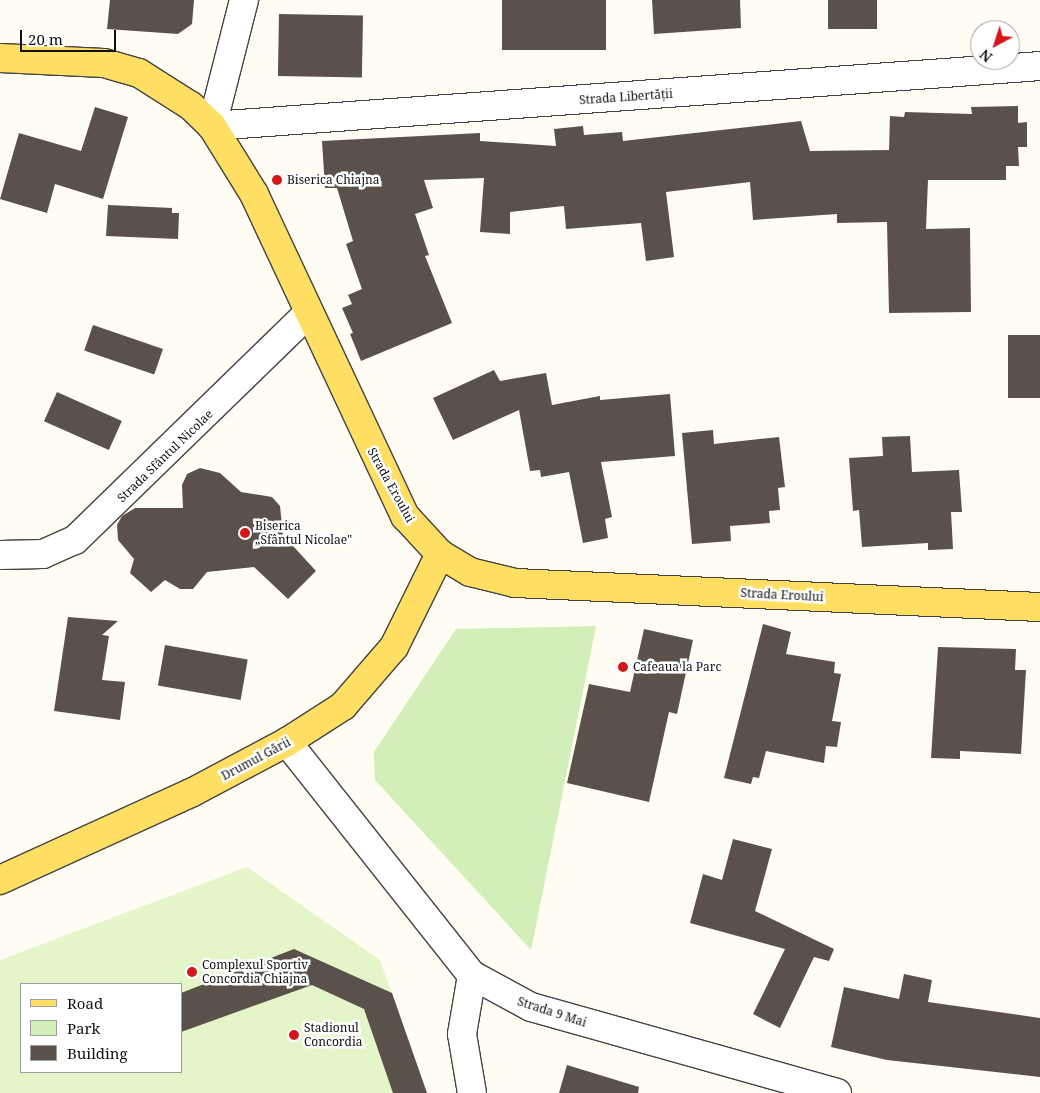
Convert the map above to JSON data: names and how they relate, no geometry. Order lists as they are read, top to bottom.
{
  "streets": {
    "main road": ["Strada Eroului", "Drumul Gării"],
    "street": ["Strada Libertății", "Strada Sfântul Nicolae", "Strada 9 Mai"]
  },
  "crossings": [
    ["Strada Libertății", "Strada Eroului"],
    ["Strada Sfântul Nicolae", "Strada Eroului"],
    ["Strada Eroului", "Drumul Gării"],
    ["Drumul Gării", "Strada 9 Mai"]
  ],
  "places": [
    "Biserica Chiajna",
    "Biserica „Sfântul Nicolae\"",
    "Cafeaua la Parc",
    "Complexul Sportiv Concordia Chiajna",
    "Stadionul Concordia"
  ],
  "legend": ["Road", "Park", "Building"],
  "scale_bar": "20 m",
  "north": "bottom left"
}
